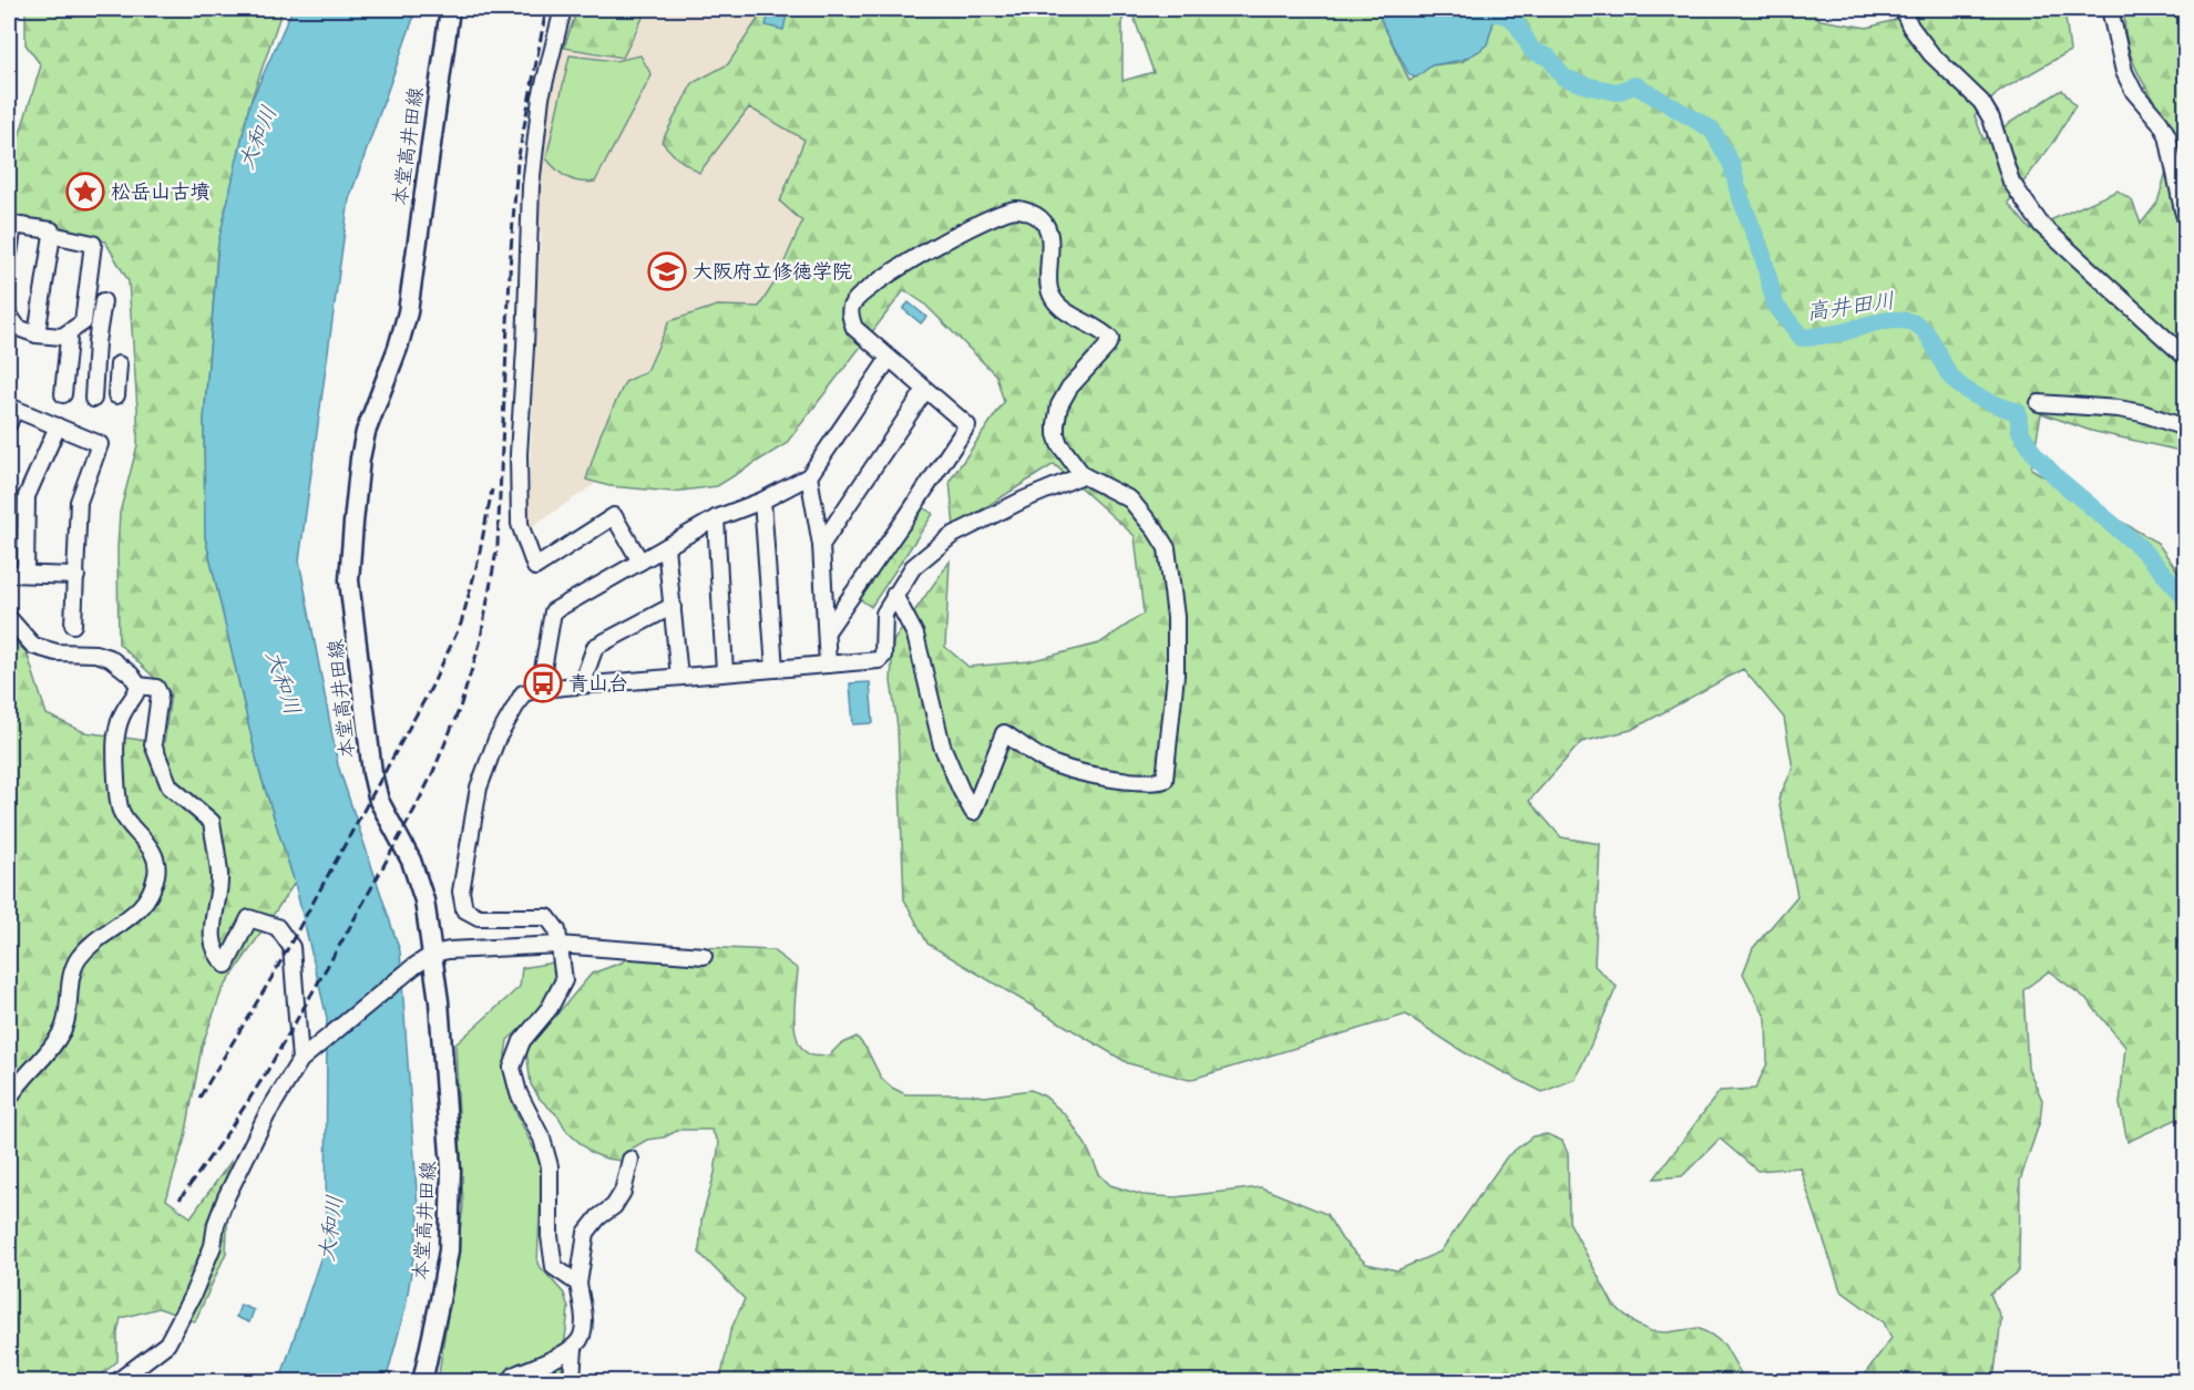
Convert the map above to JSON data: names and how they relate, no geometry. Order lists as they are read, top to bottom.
{
  "streets": {
    "main road": ["本堂高井田線"]
  },
  "water": ["大和川", "高井田川"],
  "places": {
    "place": ["松岳山古墳"],
    "school or university": ["大阪府立修徳学院"],
    "bus stop": ["青山台"]
  }
}
